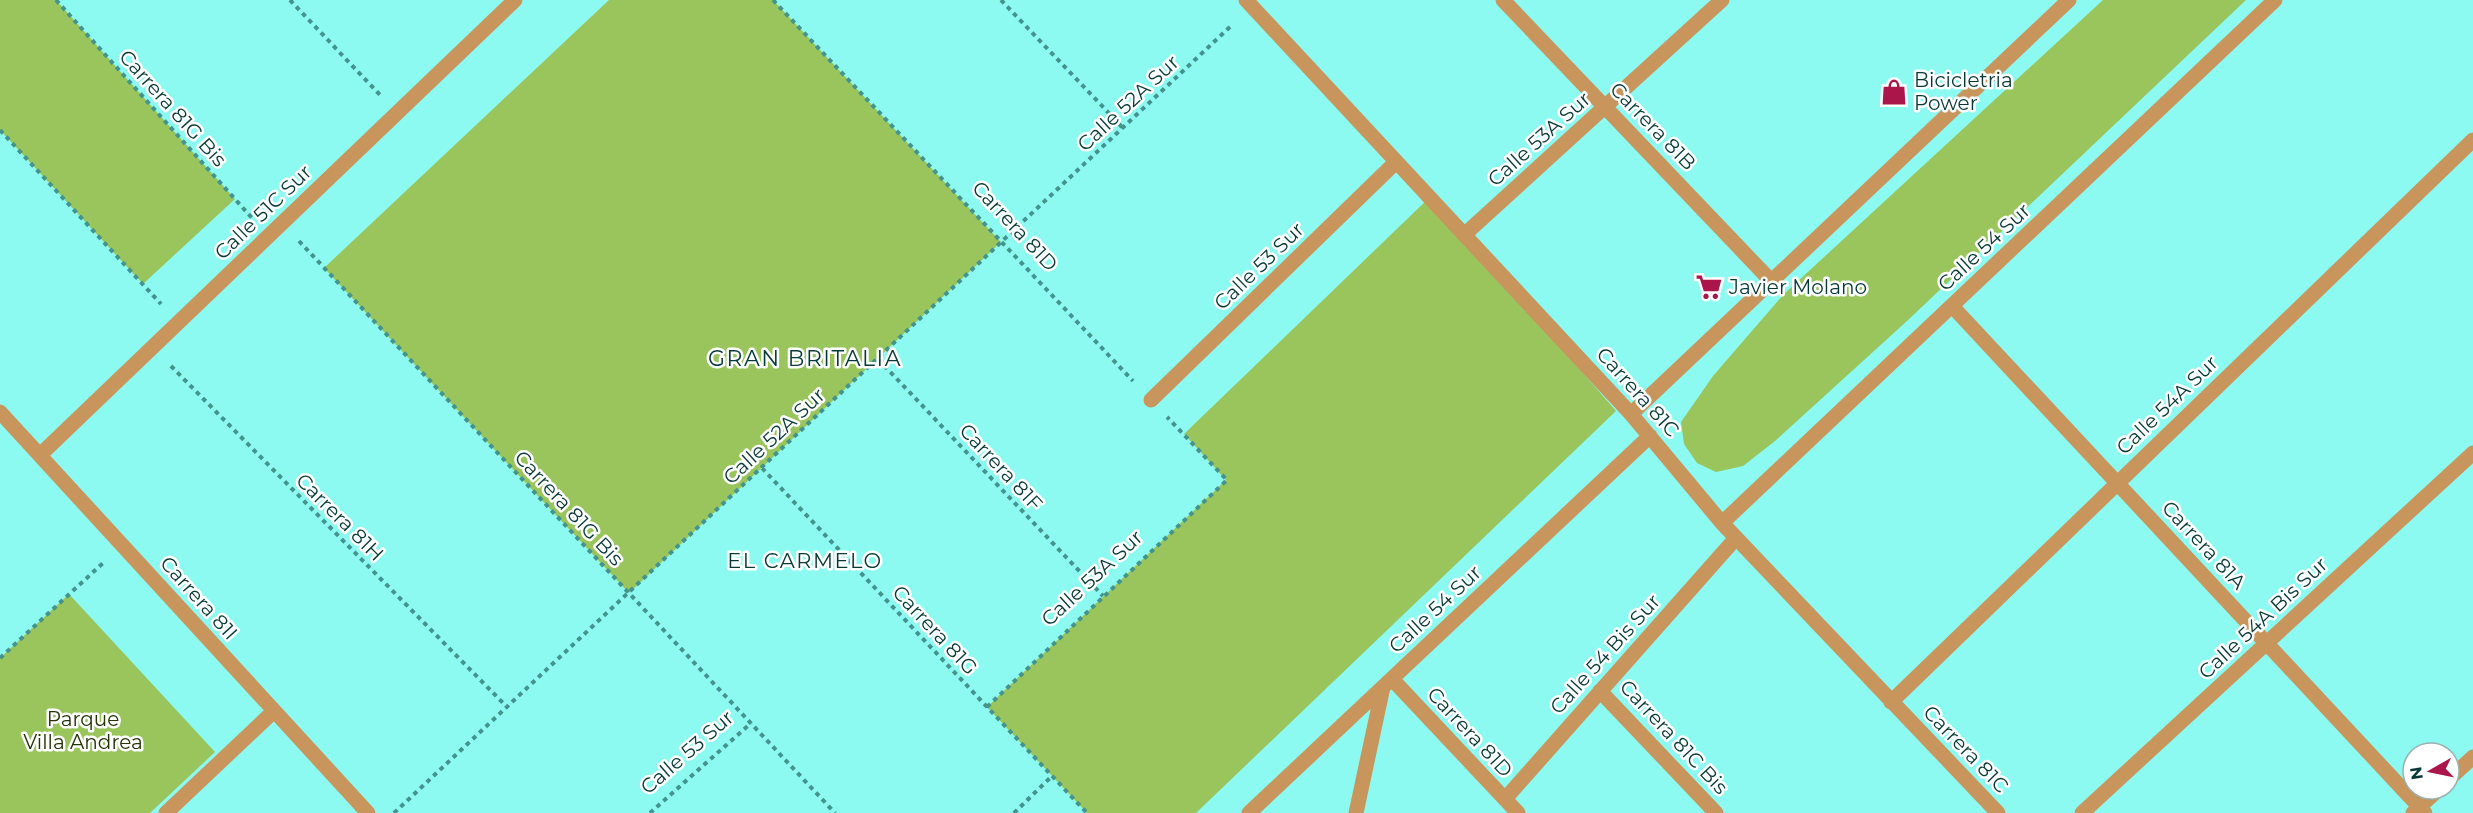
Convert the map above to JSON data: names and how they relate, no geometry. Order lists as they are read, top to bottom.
{
  "streets": {
    "street": [
      "Carrera 81B",
      "Calle 53A Sur",
      "Calle 51C Sur",
      "Carrera 81D",
      "Calle 54 Sur",
      "Calle 53 Sur",
      "Carrera 81C",
      "Calle 54A Sur",
      "Carrera 81A",
      "Carrera 81I",
      "Calle 54A Bis Sur",
      "Calle 54 Bis Sur",
      "Carrera 81C Bis"
    ],
    "path": [
      "Calle 52A Sur",
      "Carrera 81G Bis",
      "Carrera 81F",
      "Carrera 81H",
      "Carrera 81G"
    ]
  },
  "crossings": [
    ["Calle 52A Sur", "Carrera 81G Bis"],
    ["Calle 52A Sur", "Carrera 81D"],
    ["Calle 52A Sur", "Carrera 81C"],
    ["Calle 52A Sur", "Carrera 81F"],
    ["Calle 52A Sur", "Carrera 81H"],
    ["Calle 52A Sur", "Carrera 81G"],
    ["Carrera 81G Bis", "Calle 51C Sur"],
    ["Carrera 81G Bis", "Calle 53 Sur"],
    ["Carrera 81B", "Calle 53A Sur"],
    ["Calle 53A Sur", "Carrera 81D"],
    ["Calle 53A Sur", "Carrera 81C"],
    ["Calle 53A Sur", "Carrera 81F"],
    ["Calle 53A Sur", "Carrera 81G"],
    ["Calle 51C Sur", "Carrera 81H"],
    ["Calle 51C Sur", "Carrera 81I"],
    ["Carrera 81D", "Calle 54 Sur"],
    ["Carrera 81D", "Calle 53 Sur"],
    ["Carrera 81D", "Calle 54 Bis Sur"],
    ["Calle 54 Sur", "Carrera 81C"],
    ["Calle 54 Sur", "Carrera 81A"],
    ["Calle 53 Sur", "Carrera 81C"],
    ["Carrera 81C", "Calle 54A Sur"],
    ["Carrera 81C", "Calle 54 Bis Sur"],
    ["Calle 54A Sur", "Carrera 81A"],
    ["Carrera 81A", "Calle 54A Bis Sur"],
    ["Calle 54 Bis Sur", "Carrera 81C Bis"]
  ],
  "districts": ["GRAN BRITALIA", "EL CARMELO"],
  "parks": ["Parque Villa Andrea"],
  "places": {
    "shop": ["Bicicletria Power"],
    "supermarket": ["Javier Molano"]
  },
  "north": "left"
}
